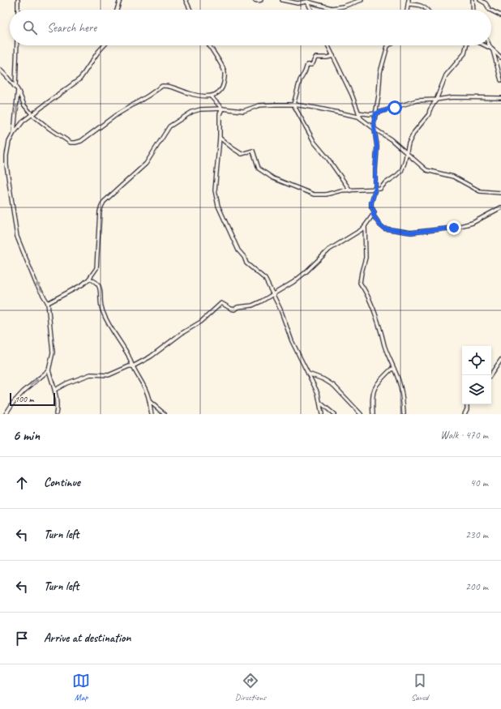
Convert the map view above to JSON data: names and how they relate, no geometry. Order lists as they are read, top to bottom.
{
  "scale_bar": "100 m",
  "page": {
    "search": "Search here",
    "scale": "100 m",
    "heading": ["6 min", "Walk · 470 m"],
    "list": [
      ["Continue", "40 m"],
      ["Turn left", "230 m"],
      ["Turn left", "200 m"],
      "Arrive at destination"
    ],
    "nav": ["Map", "Directions", "Saved"]
  }
}
